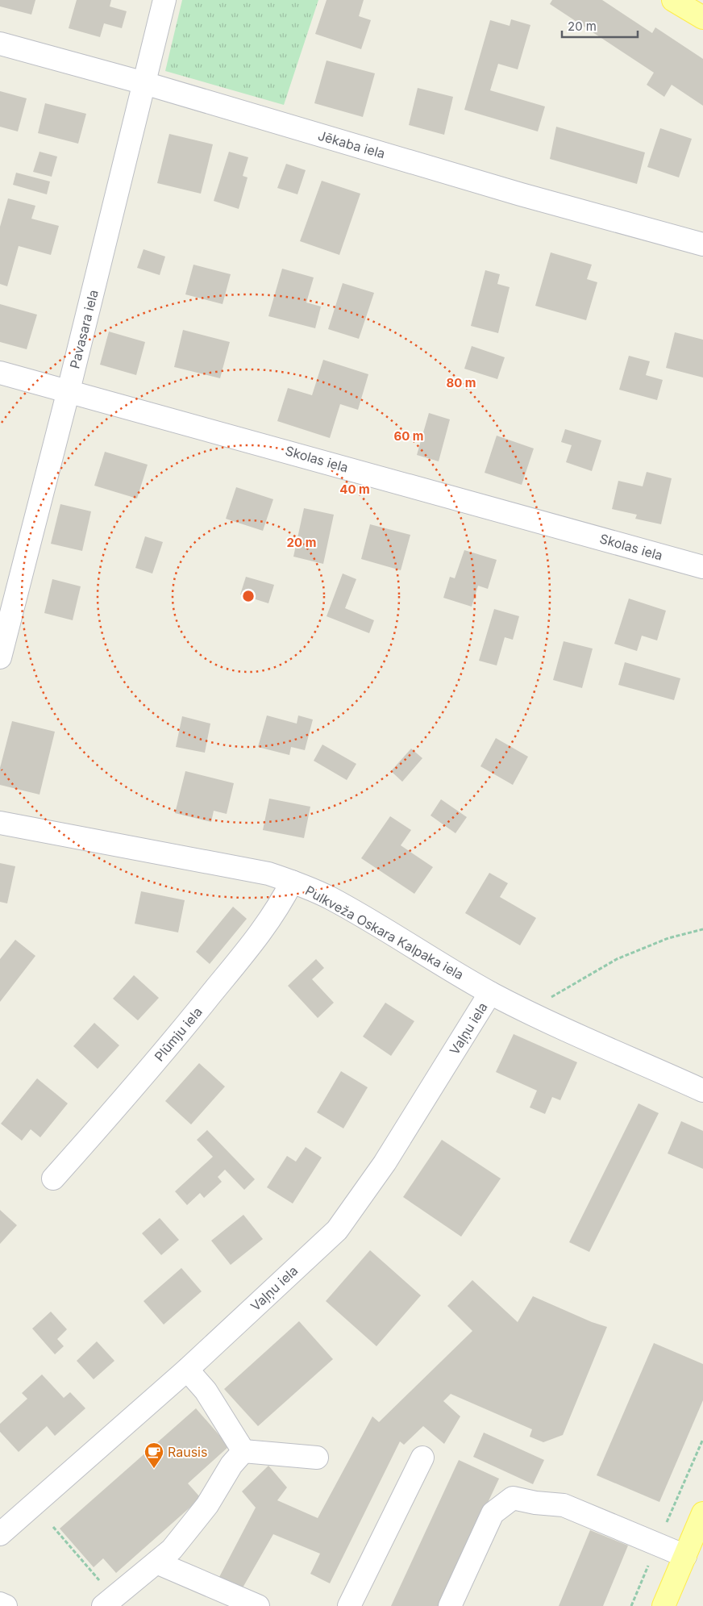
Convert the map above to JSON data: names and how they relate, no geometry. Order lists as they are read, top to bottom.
{
  "streets": {
    "street": [
      "Jēkaba iela",
      "Pavasara iela",
      "Skolas iela",
      "Pulkveža Oskara Kalpaka iela",
      "Vaļņu iela",
      "Plūmju iela"
    ]
  },
  "crossings": [
    ["Jēkaba iela", "Pavasara iela"],
    ["Pavasara iela", "Skolas iela"],
    ["Pulkveža Oskara Kalpaka iela", "Vaļņu iela"],
    ["Pulkveža Oskara Kalpaka iela", "Plūmju iela"]
  ],
  "places": {
    "cafe": ["Rausis"]
  },
  "scale_bar": "20 m",
  "rings": [
    "80 m",
    "60 m",
    "40 m",
    "20 m"
  ]
}
